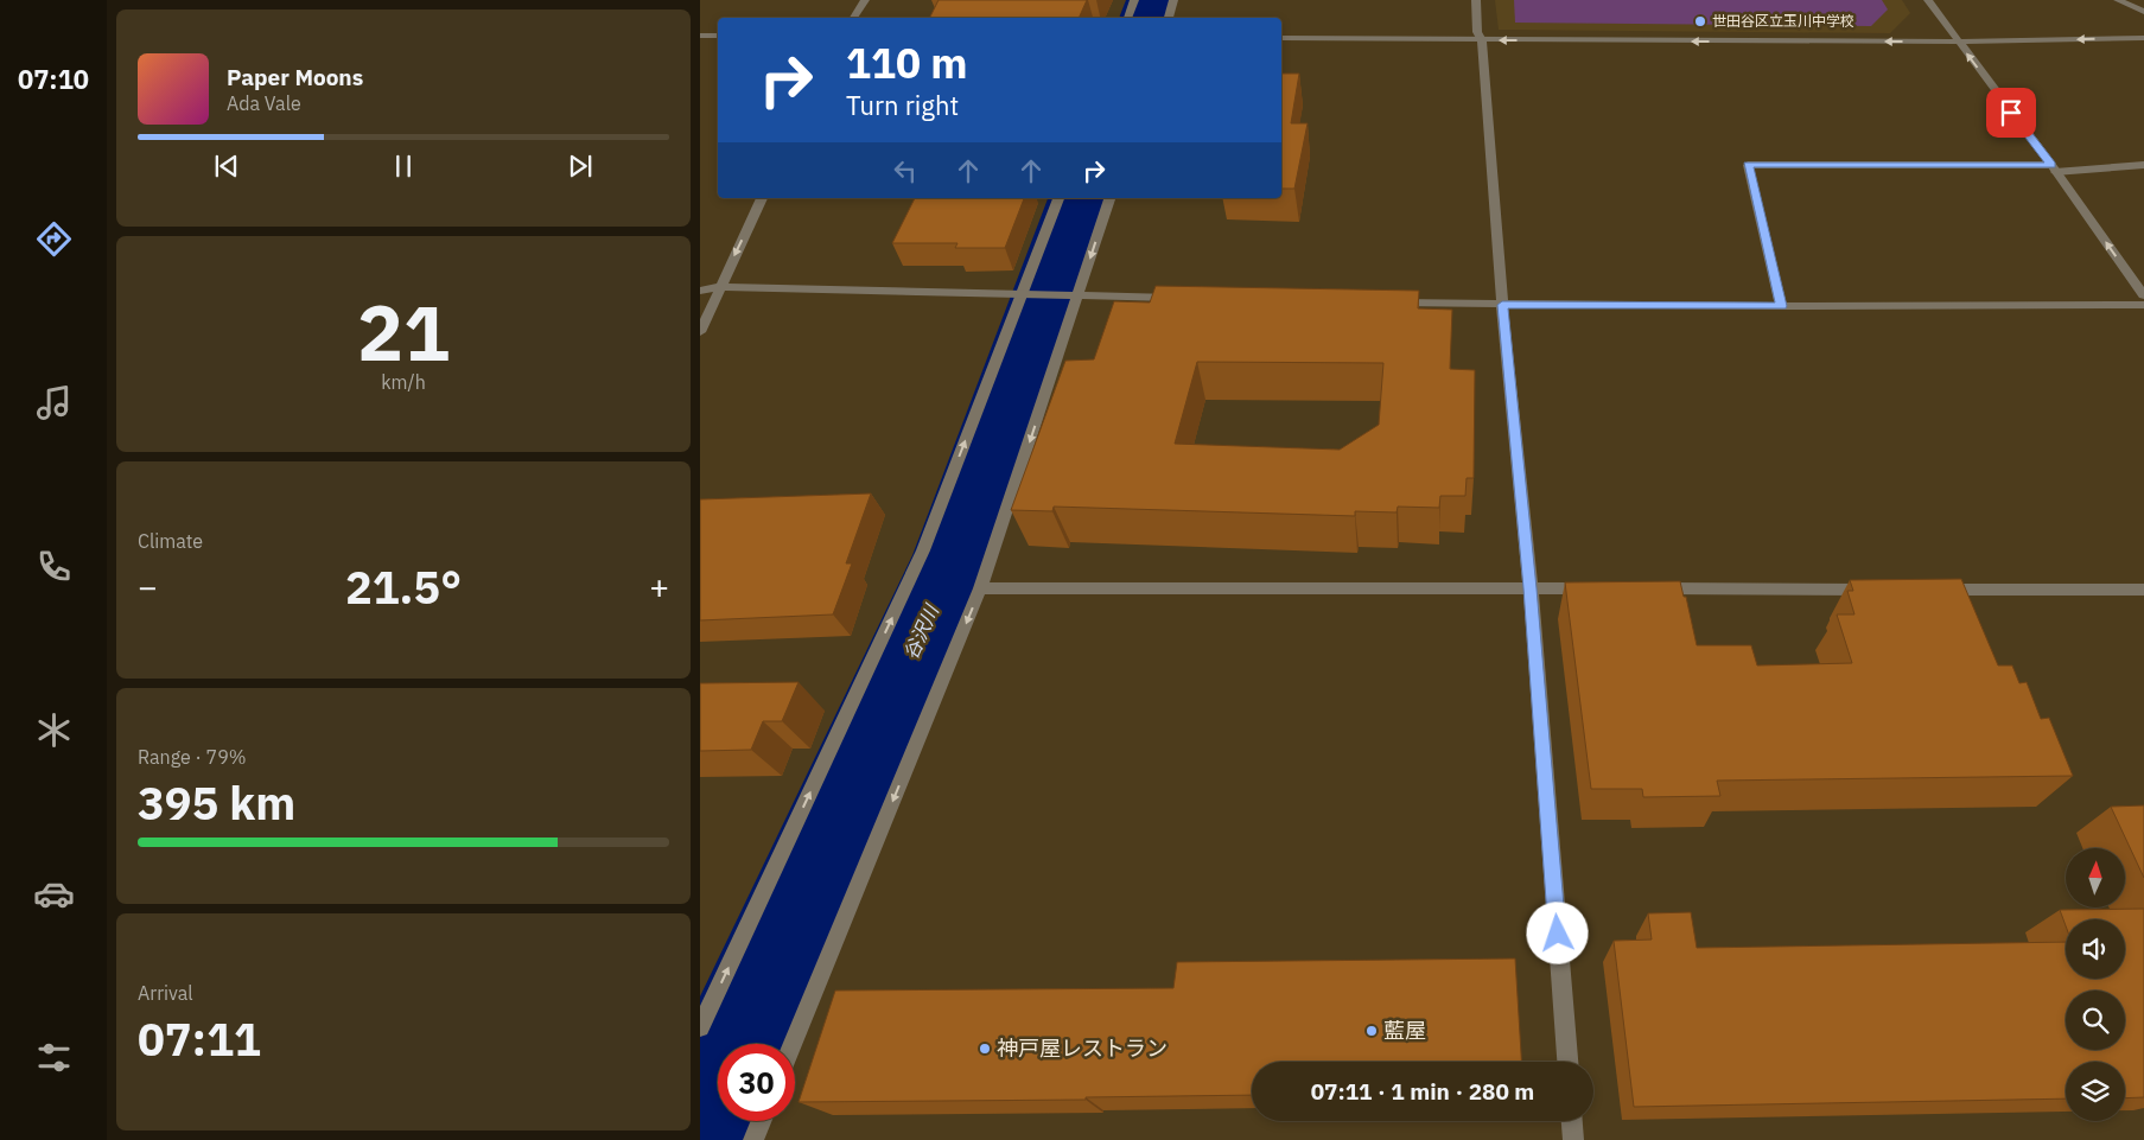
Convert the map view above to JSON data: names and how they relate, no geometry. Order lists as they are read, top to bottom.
{
  "water": ["谷沢川"],
  "places": ["世田谷区立玉川中学校", "藍屋", "神戸屋レストラン"],
  "north": "top",
  "page": {
    "tabs": "07:10",
    "turn": ["110 m", "Turn right"],
    "song": ["Paper Moons", "Ada Vale"],
    "tile": [
      ["21", "km/h"],
      "Climate",
      ["Range · 79%", "395 km"],
      ["Arrival", "07:11"]
    ],
    "heat": ["−", "21.5°", "+"],
    "limit": "30",
    "trip": "07:11 · 1 min · 280 m"
  }
}
